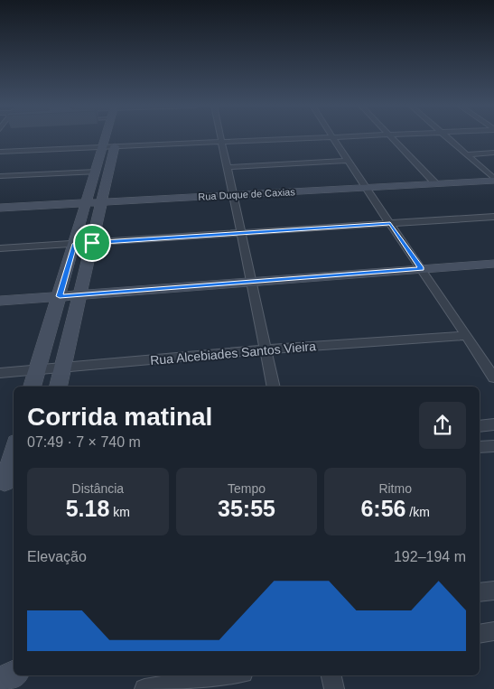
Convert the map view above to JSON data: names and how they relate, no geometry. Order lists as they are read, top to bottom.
{
  "streets": {
    "street": ["Rua Duque de Caxias", "Rua Alcebiades Santos Vieira"]
  },
  "page": {
    "heading": ["Corrida matinal", "07:49 · 7 × 740 m"],
    "stats": [
      ["Distância", "5.18 km"],
      ["Tempo", "35:55"],
      ["Ritmo", "6:56 /km"]
    ],
    "chart": ["Elevação", "192–194 m"]
  }
}
